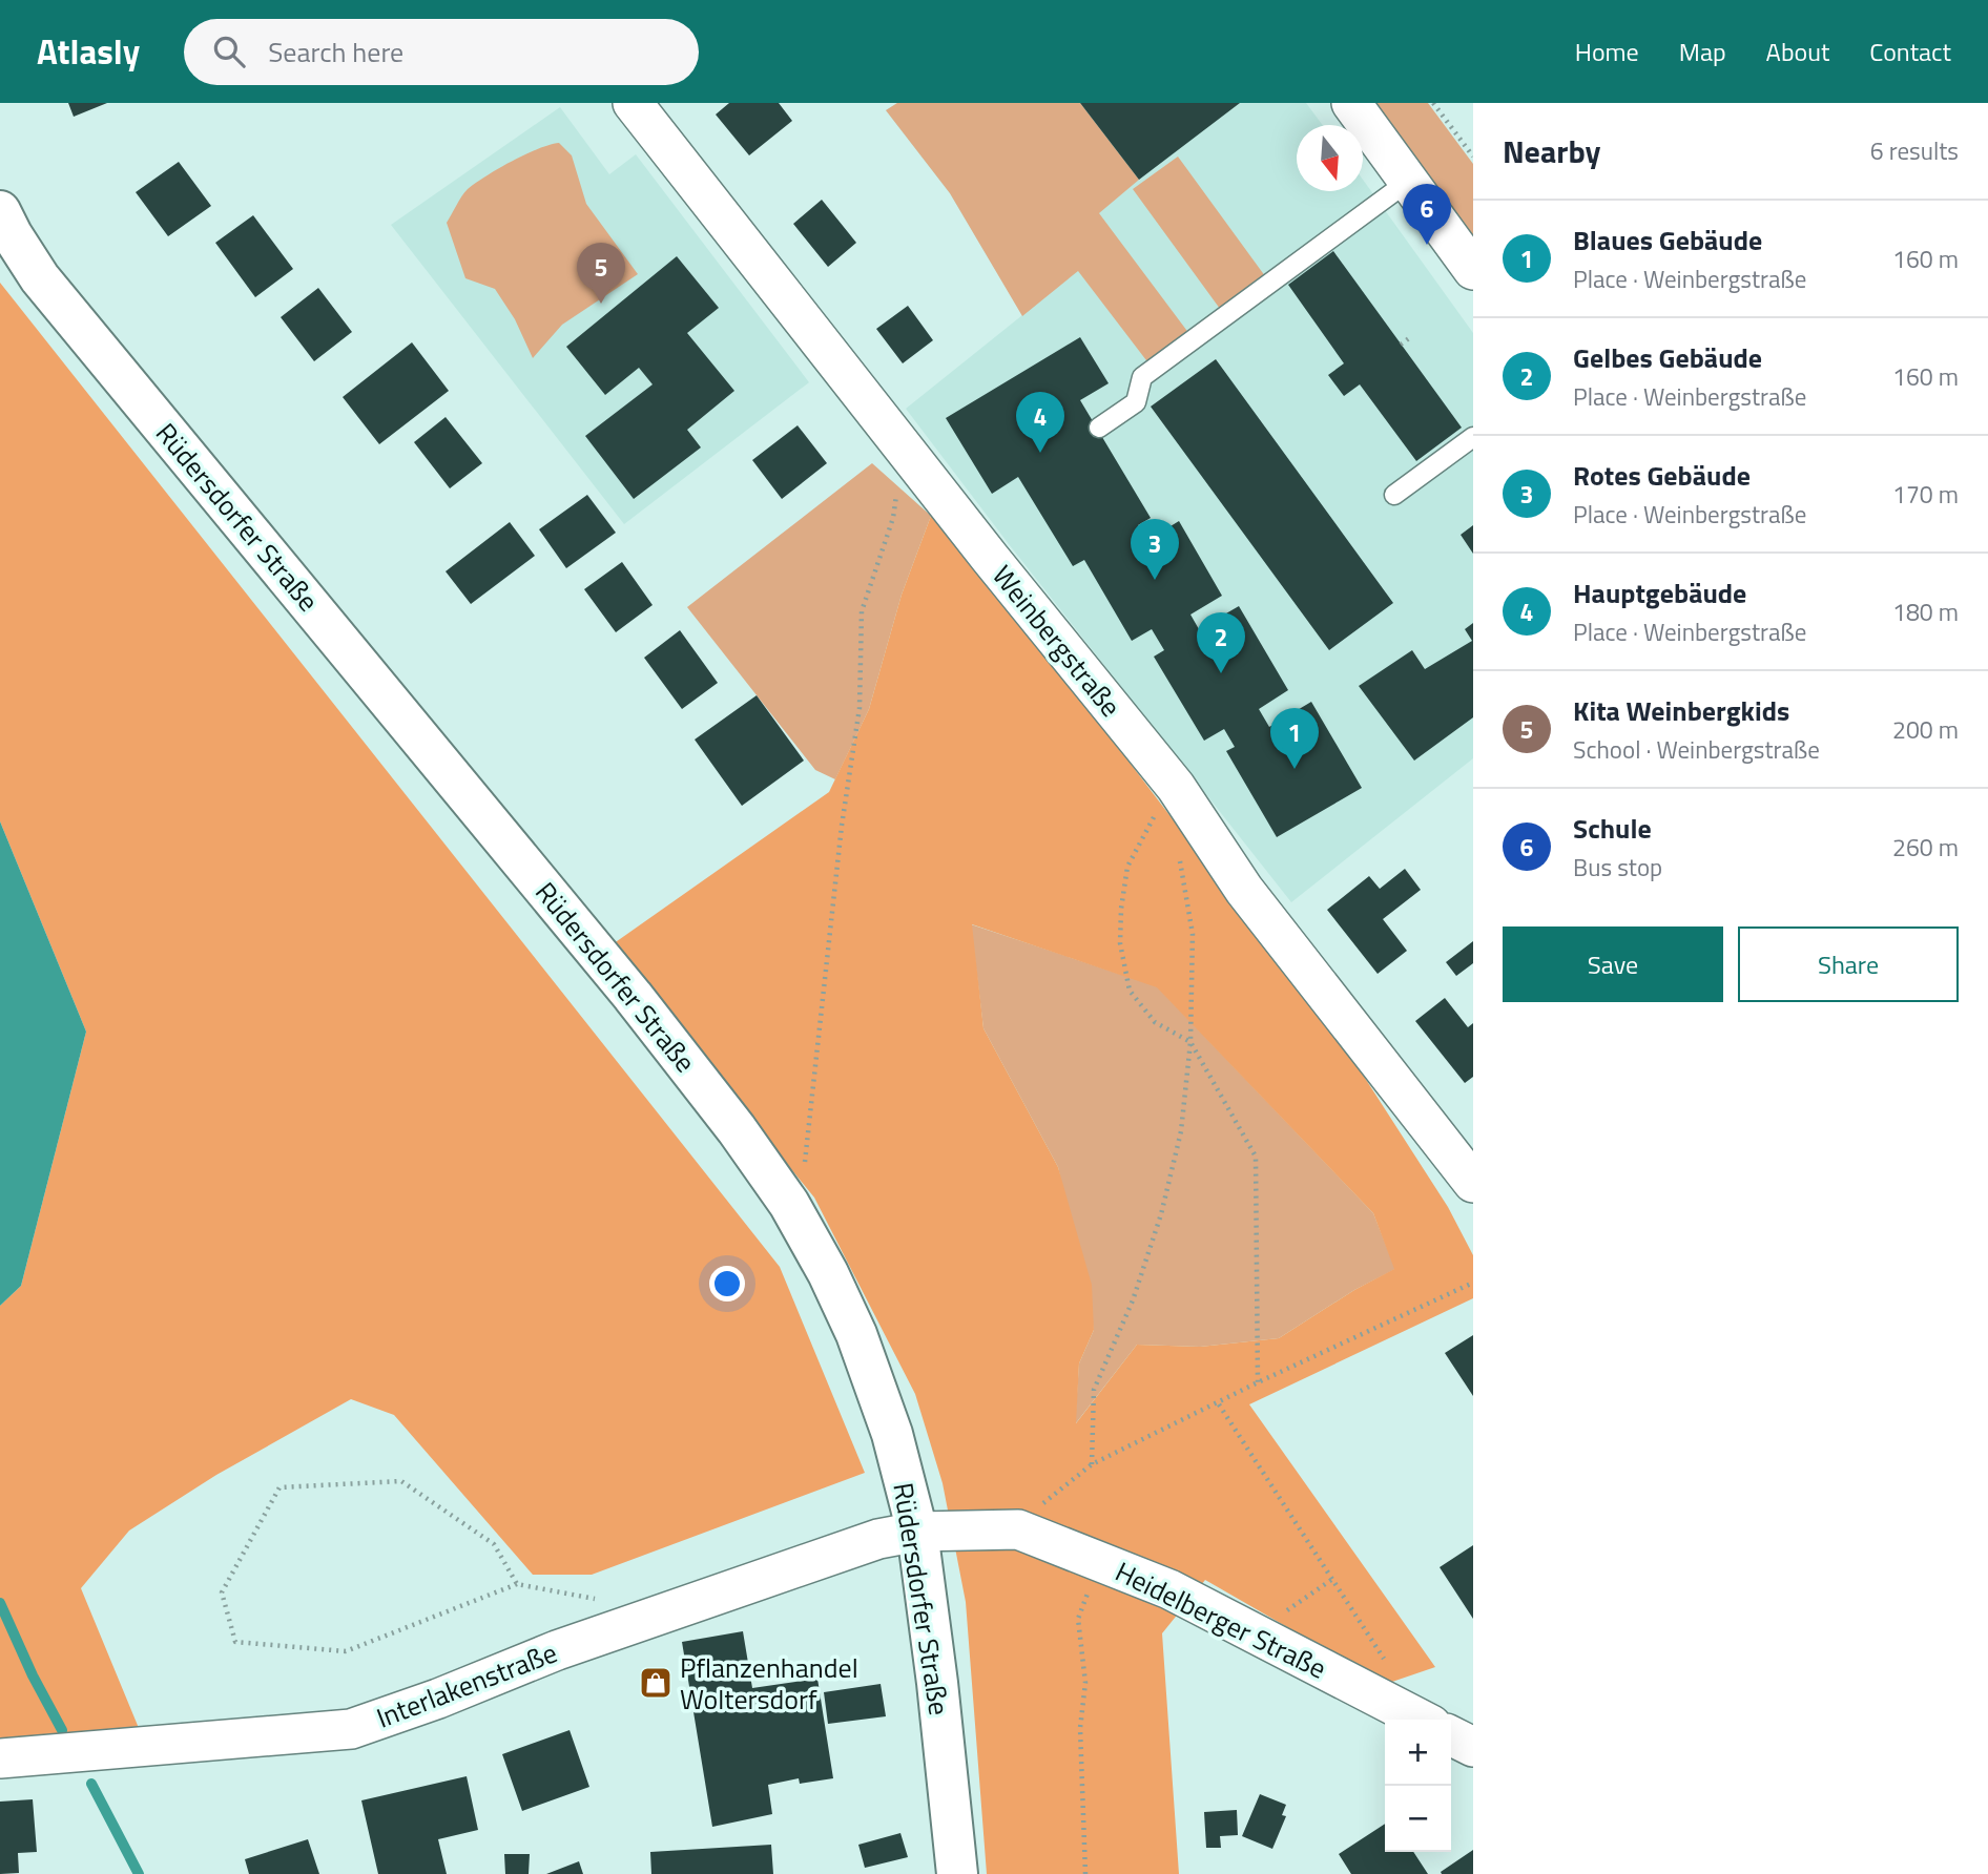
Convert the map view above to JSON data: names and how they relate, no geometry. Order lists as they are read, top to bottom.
{
  "streets": {
    "main road": ["Rüdersdorfer Straße"],
    "street": ["Weinbergstraße", "Heidelberger Straße", "Interlakenstraße"]
  },
  "crossings": [
    ["Rüdersdorfer Straße", "Heidelberger Straße"],
    ["Rüdersdorfer Straße", "Interlakenstraße"],
    ["Heidelberger Straße", "Interlakenstraße"]
  ],
  "places": {
    "shop": ["Pflanzenhandel Woltersdorf"]
  },
  "north": "bottom",
  "page": {
    "header": "Atlasly",
    "search": "Search here",
    "nav": [
      "Home",
      "Map",
      "About",
      "Contact"
    ],
    "heading": ["Nearby", "6 results"],
    "pins": [
      "6",
      "5",
      "4",
      "3",
      "2",
      "1"
    ],
    "list": [
      {
        "mark": "1",
        "name": "Blaues Gebäude",
        "note": "Place · Weinbergstraße",
        "value": "160 m"
      },
      {
        "mark": "2",
        "name": "Gelbes Gebäude",
        "note": "Place · Weinbergstraße",
        "value": "160 m"
      },
      {
        "mark": "3",
        "name": "Rotes Gebäude",
        "note": "Place · Weinbergstraße",
        "value": "170 m"
      },
      {
        "mark": "4",
        "name": "Hauptgebäude",
        "note": "Place · Weinbergstraße",
        "value": "180 m"
      },
      {
        "mark": "5",
        "name": "Kita Weinbergkids",
        "note": "School · Weinbergstraße",
        "value": "200 m"
      },
      {
        "mark": "6",
        "name": "Schule",
        "note": "Bus stop",
        "value": "260 m"
      }
    ],
    "buttons": ["Save", "Share"],
    "map_buttons": ["+", "−"]
  }
}
